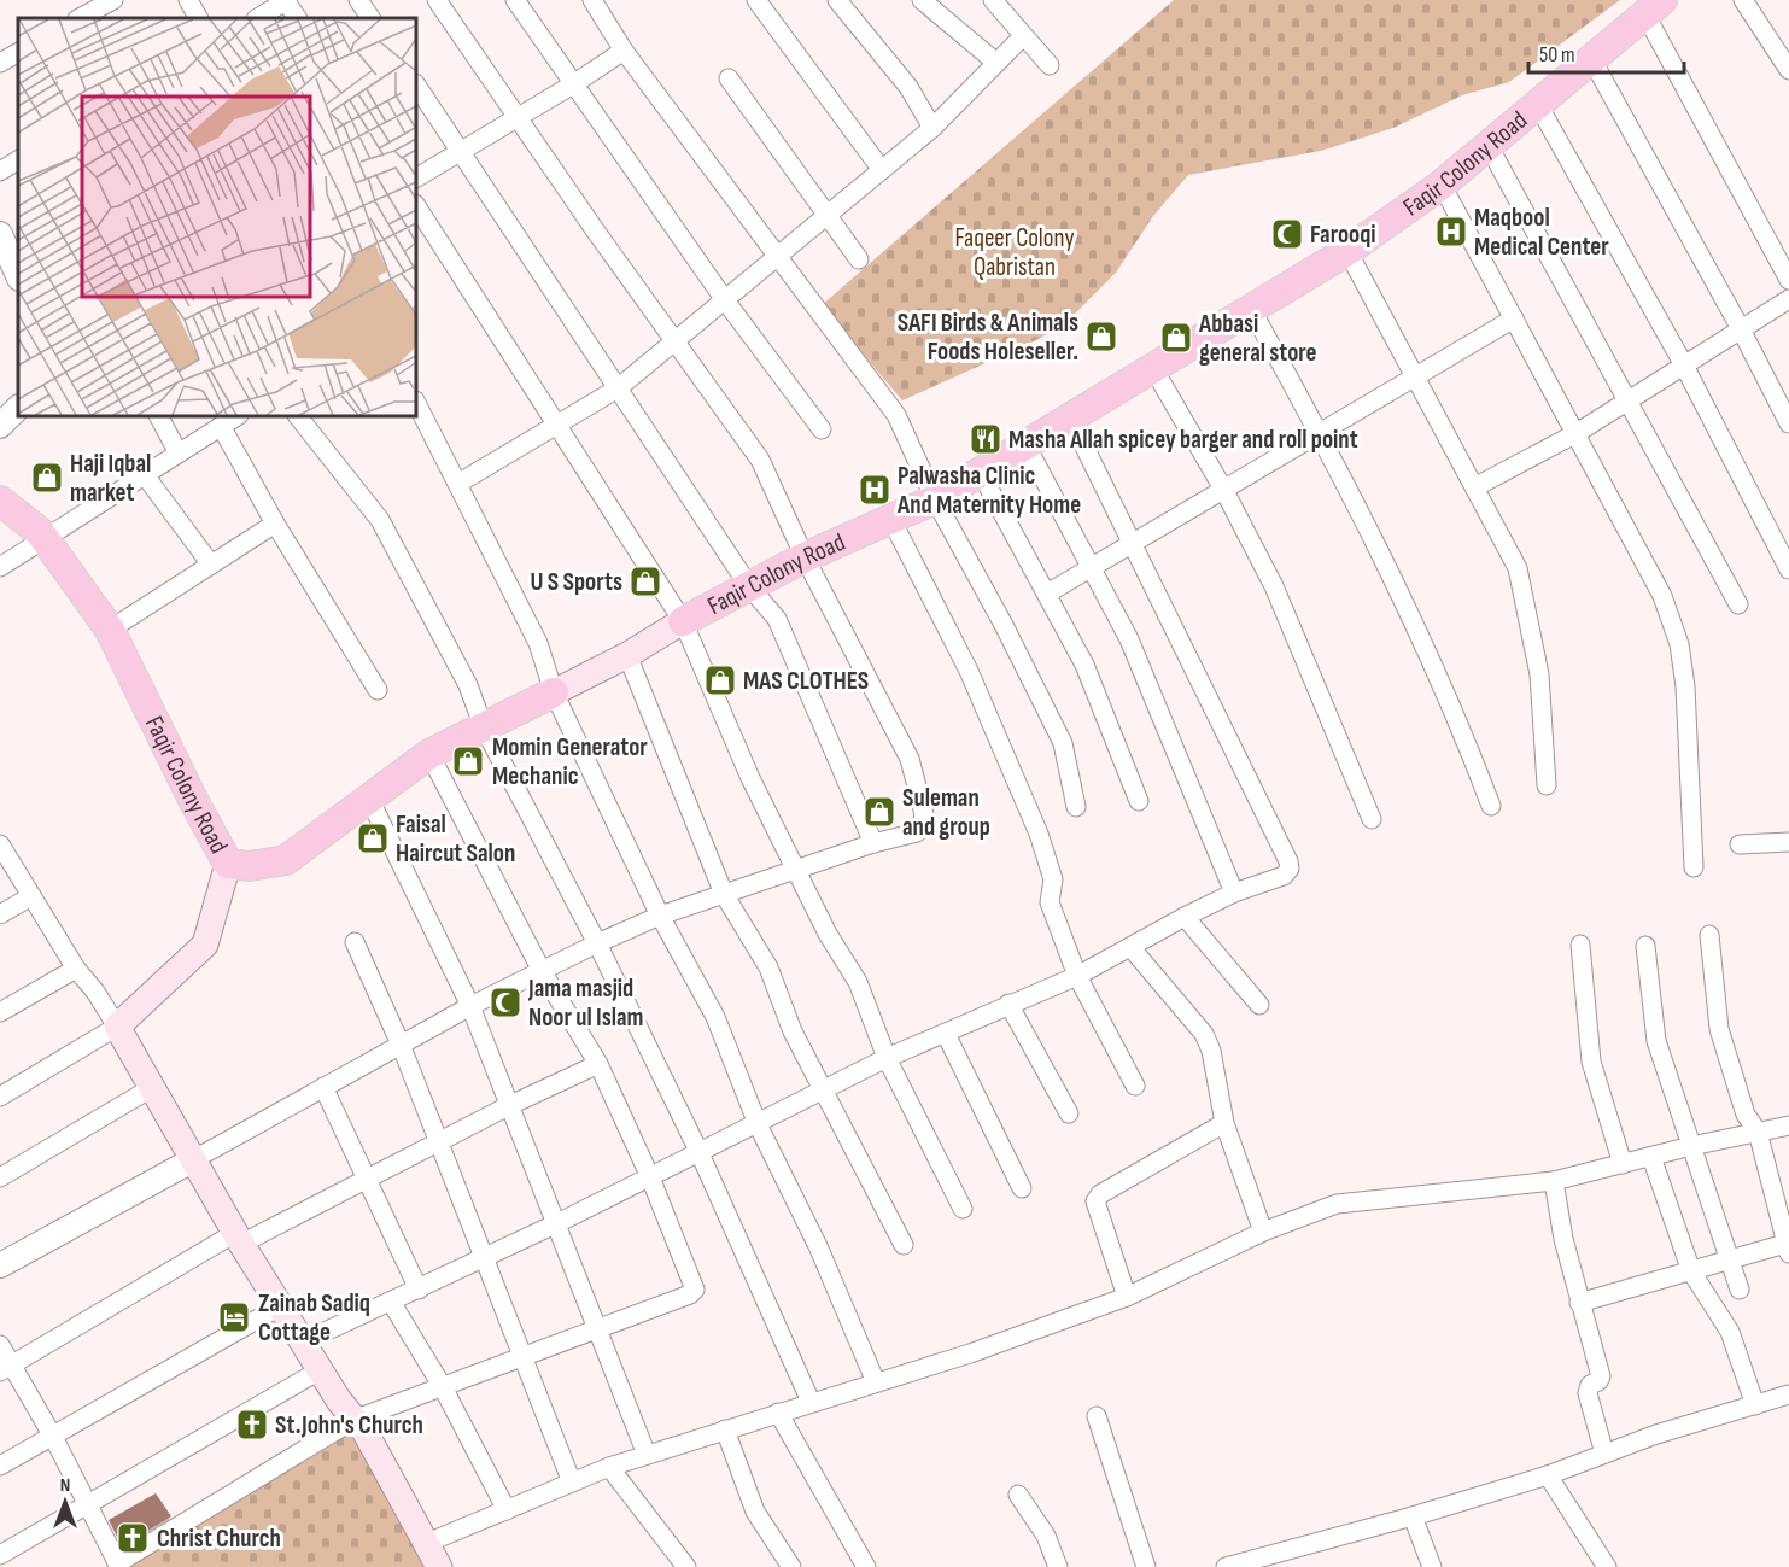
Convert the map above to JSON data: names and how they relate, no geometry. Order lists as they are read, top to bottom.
{
  "streets": {
    "main road": ["Faqir Colony Road"]
  },
  "parks": ["Faqeer Colony Qabristan"],
  "places": {
    "hospital": ["Maqbool Medical Center", "Palwasha Clinic And Maternity Home"],
    "mosque": ["Farooqi", "Jama masjid Noor ul Islam"],
    "shop": [
      "SAFI Birds & Animals Foods Holeseller.",
      "Abbasi general store",
      "Haji Iqbal market",
      "U S Sports",
      "MAS CLOTHES",
      "Momin Generator Mechanic",
      "Suleman and group",
      "Faisal Haircut Salon"
    ],
    "restaurant": ["Masha Allah spicey barger and roll point"],
    "hotel": ["Zainab Sadiq Cottage"],
    "church": ["St.John's Church", "Christ Church"]
  },
  "scale_bar": "50 m",
  "north": "top"
}
